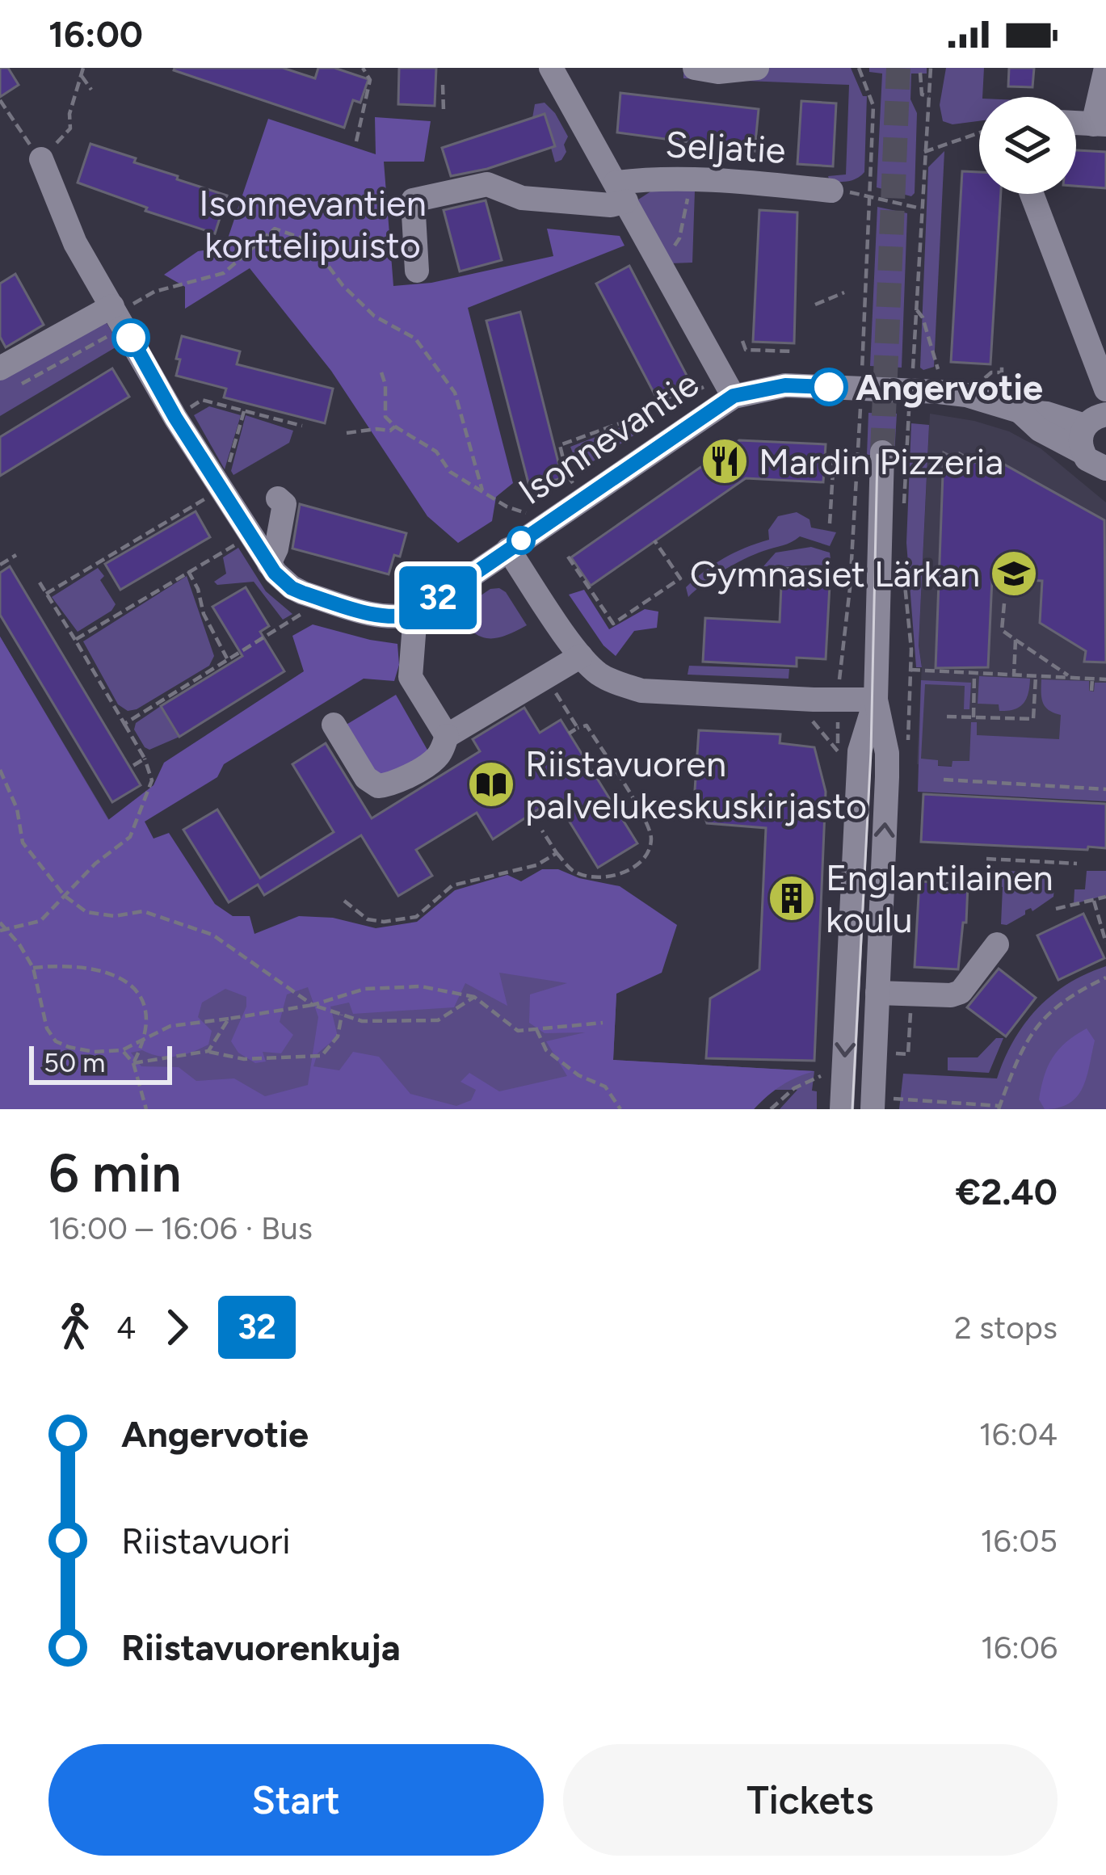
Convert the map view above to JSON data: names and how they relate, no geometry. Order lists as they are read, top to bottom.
{
  "streets": {
    "street": ["Seljatie", "Isonnevantie"]
  },
  "parks": ["Isonnevantien korttelipuisto"],
  "places": {
    "other": ["Angervotie"],
    "restaurant": ["Mardin Pizzeria"],
    "school or university": ["Gymnasiet Lärkan"],
    "library": ["Riistavuoren palvelukeskuskirjasto"],
    "building": ["Englantilainen koulu"]
  },
  "lines": ["bus line 32"],
  "scale_bar": "50 m",
  "page": {
    "status": "16:00",
    "on_map": "32",
    "scale": "50 m",
    "heading": ["6 min", "16:00 – 16:06 · Bus", "€2.40"],
    "legs": ["4", "32", "2 stops"],
    "list": [
      {
        "name": "Angervotie",
        "value": "16:04"
      },
      {
        "name": "Riistavuori",
        "value": "16:05"
      },
      {
        "name": "Riistavuorenkuja",
        "value": "16:06"
      }
    ],
    "buttons": ["Start", "Tickets"]
  }
}
